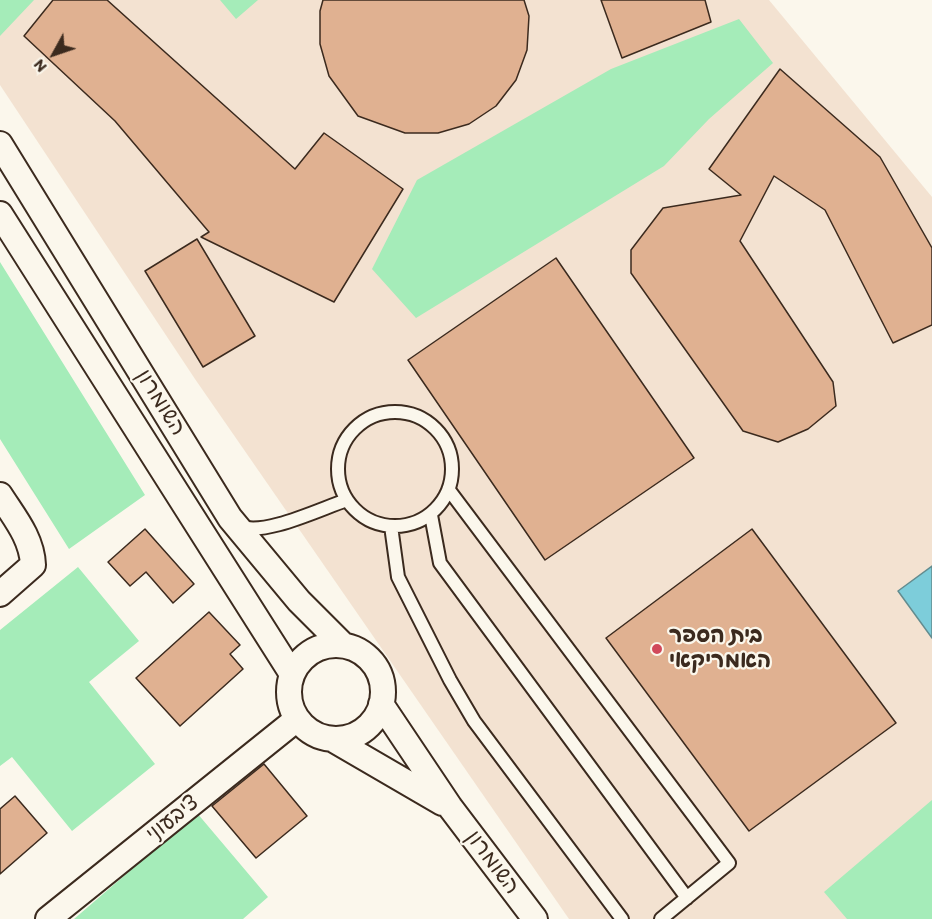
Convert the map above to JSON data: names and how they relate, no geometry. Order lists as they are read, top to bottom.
{
  "streets": {
    "street": ["השומרון", "ציבעוני"]
  },
  "crossings": [
    ["השומרון", "ציבעוני"]
  ],
  "places": ["בית הספר האמריקאי"],
  "north": "bottom left"
}
